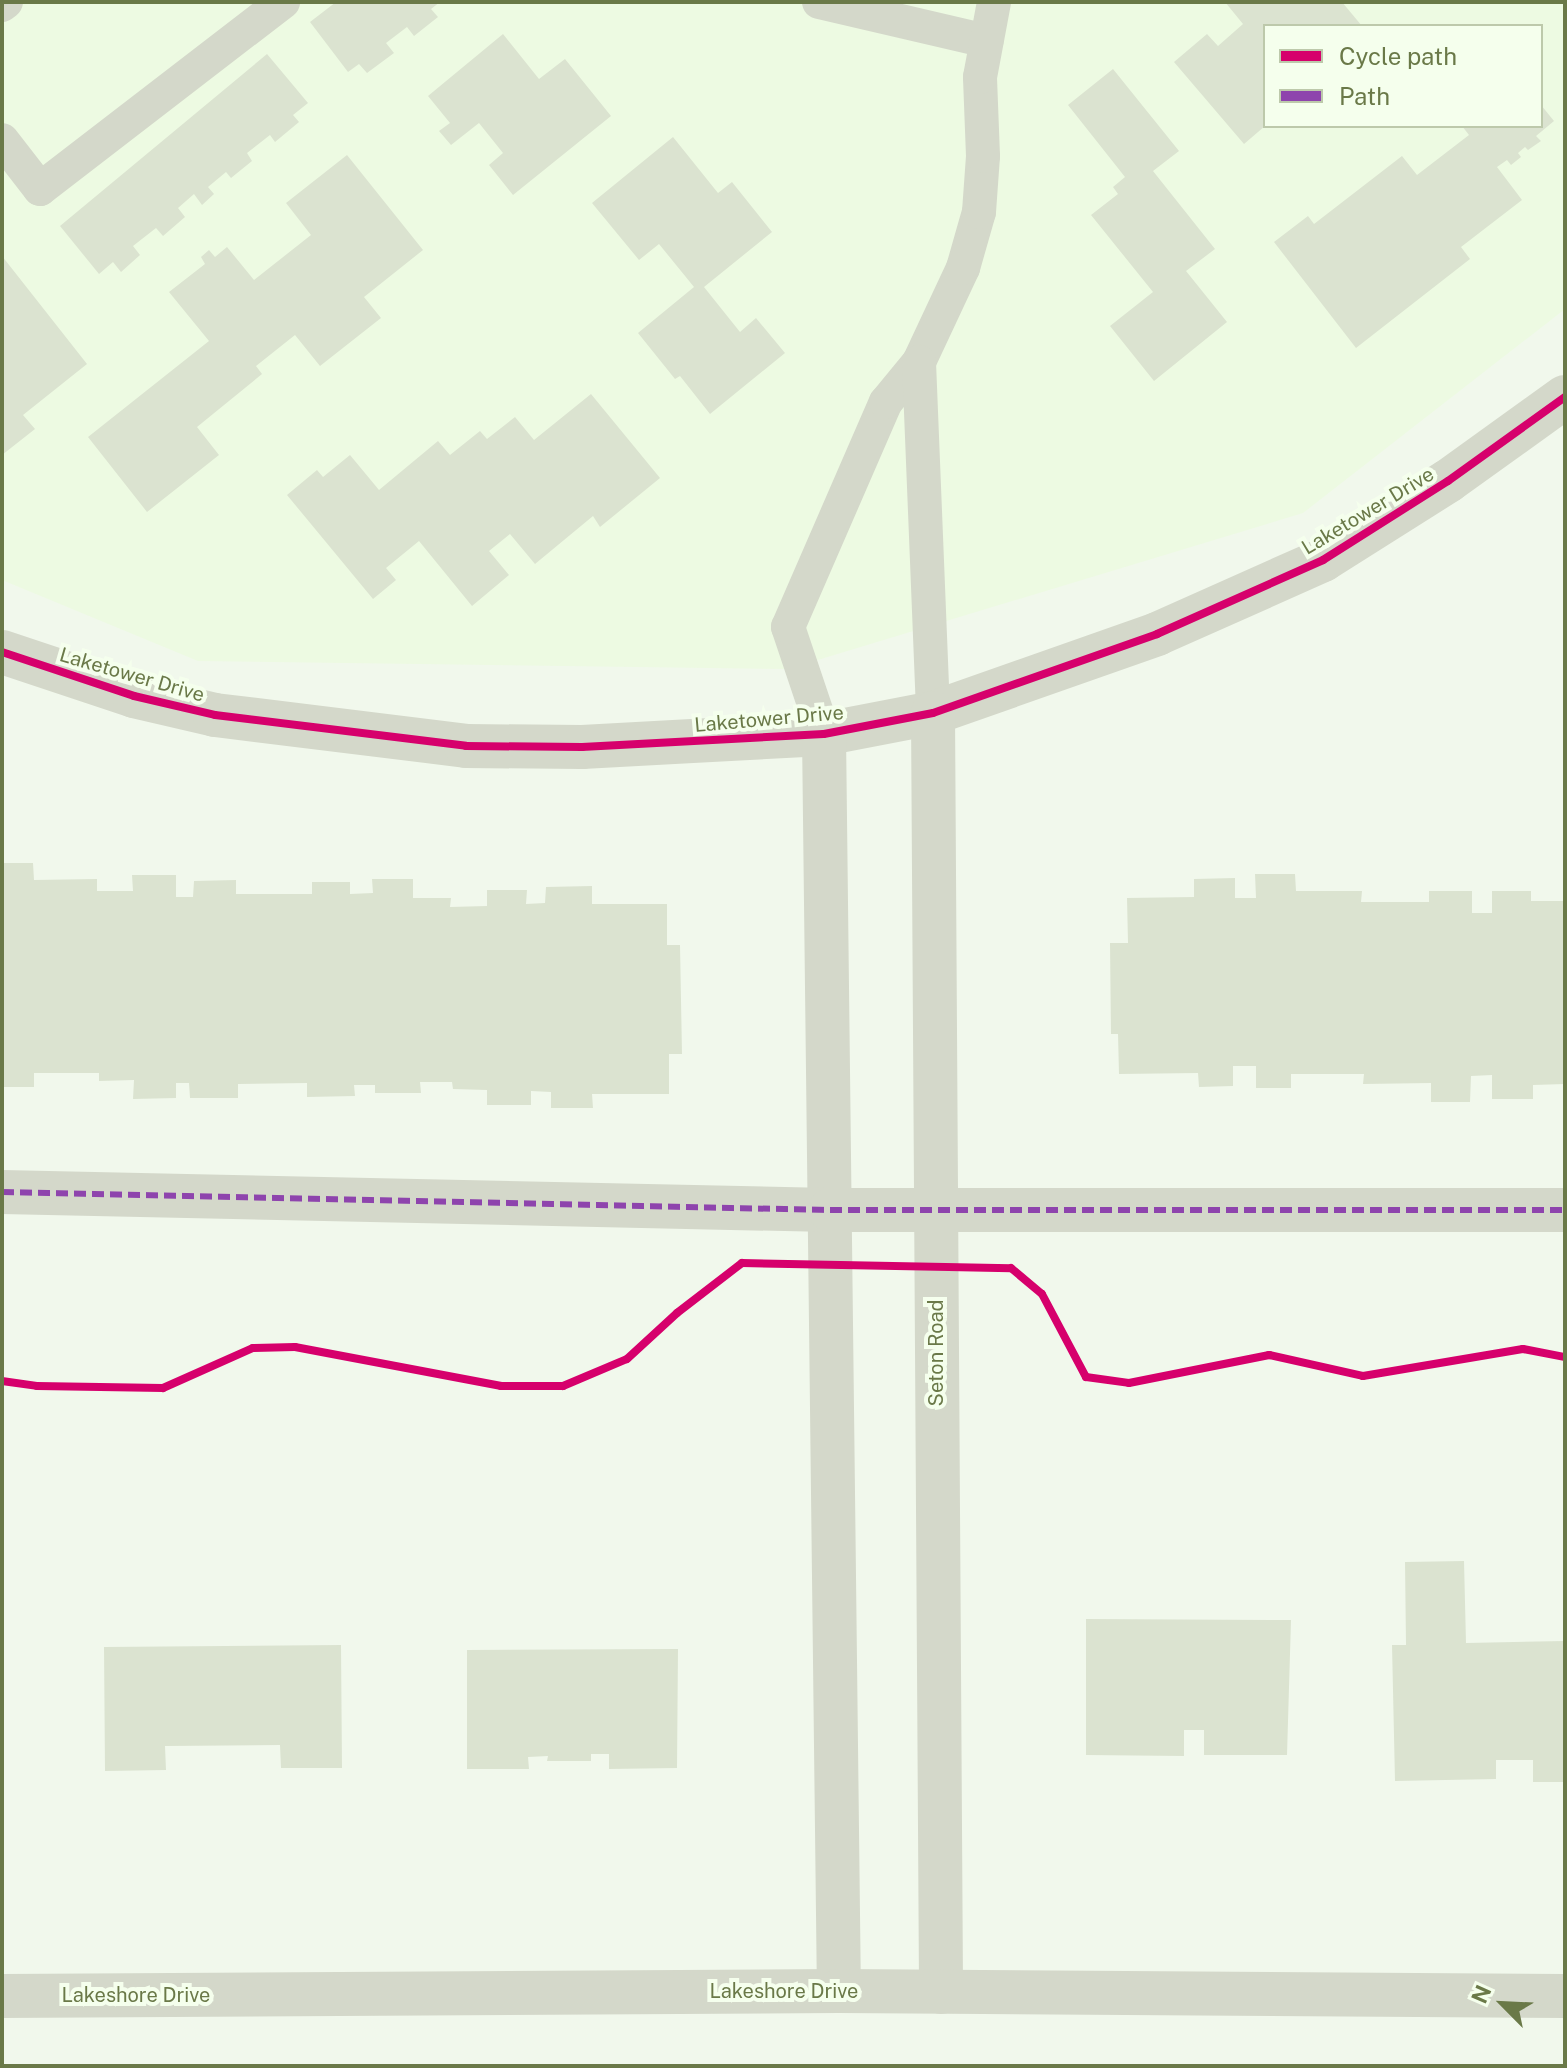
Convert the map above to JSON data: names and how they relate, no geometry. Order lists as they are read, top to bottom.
{
  "streets": {
    "street": ["Laketower Drive", "Seton Road", "Lakeshore Drive"]
  },
  "crossings": [
    ["Laketower Drive", "Seton Road"],
    ["Seton Road", "Lakeshore Drive"]
  ],
  "legend": ["Cycle path", "Path"],
  "north": "top left"
}
